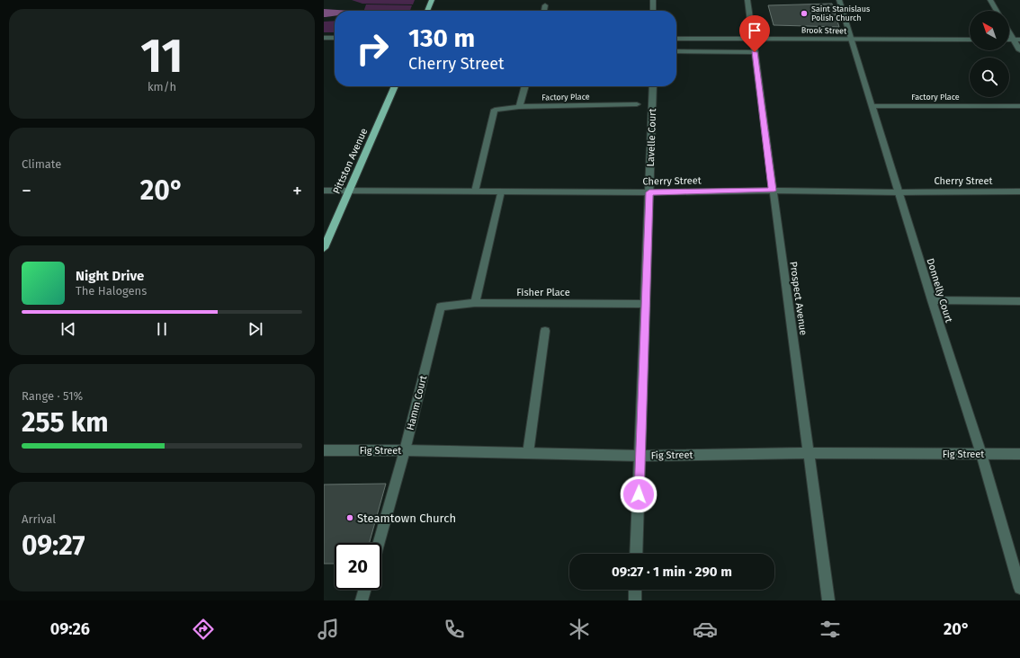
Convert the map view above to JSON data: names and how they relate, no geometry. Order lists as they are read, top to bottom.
{
  "streets": {
    "main road": ["Pittston Avenue"],
    "street": [
      "Brook Street",
      "Factory Place",
      "Lavelle Court",
      "Cherry Street",
      "Donnelly Court",
      "Fisher Place",
      "Prospect Avenue",
      "Hamm Court",
      "Fig Street"
    ]
  },
  "crossings": [
    ["Brook Street", "Donnelly Court"],
    ["Brook Street", "Prospect Avenue"],
    ["Factory Place", "Cherry Street"],
    ["Factory Place", "Donnelly Court"],
    ["Lavelle Court", "Cherry Street"],
    ["Lavelle Court", "Fisher Place"],
    ["Lavelle Court", "Fig Street"],
    ["Pittston Avenue", "Cherry Street"],
    ["Cherry Street", "Donnelly Court"],
    ["Cherry Street", "Prospect Avenue"],
    ["Donnelly Court", "Fig Street"],
    ["Fisher Place", "Hamm Court"],
    ["Prospect Avenue", "Fig Street"],
    ["Hamm Court", "Fig Street"]
  ],
  "places": ["Saint Stanislaus Polish Church", "Steamtown Church"],
  "north": "top left",
  "page": {
    "tile": [
      ["11", "km/h"],
      "Climate",
      ["Range · 51%", "255 km"],
      ["Arrival", "09:27"]
    ],
    "turn": ["130 m", "Cherry Street"],
    "heat": ["−", "20°", "+"],
    "song": ["Night Drive", "The Halogens"],
    "limit": "20",
    "trip": "09:27 · 1 min · 290 m",
    "tabs": ["09:26", "20°"]
  }
}
